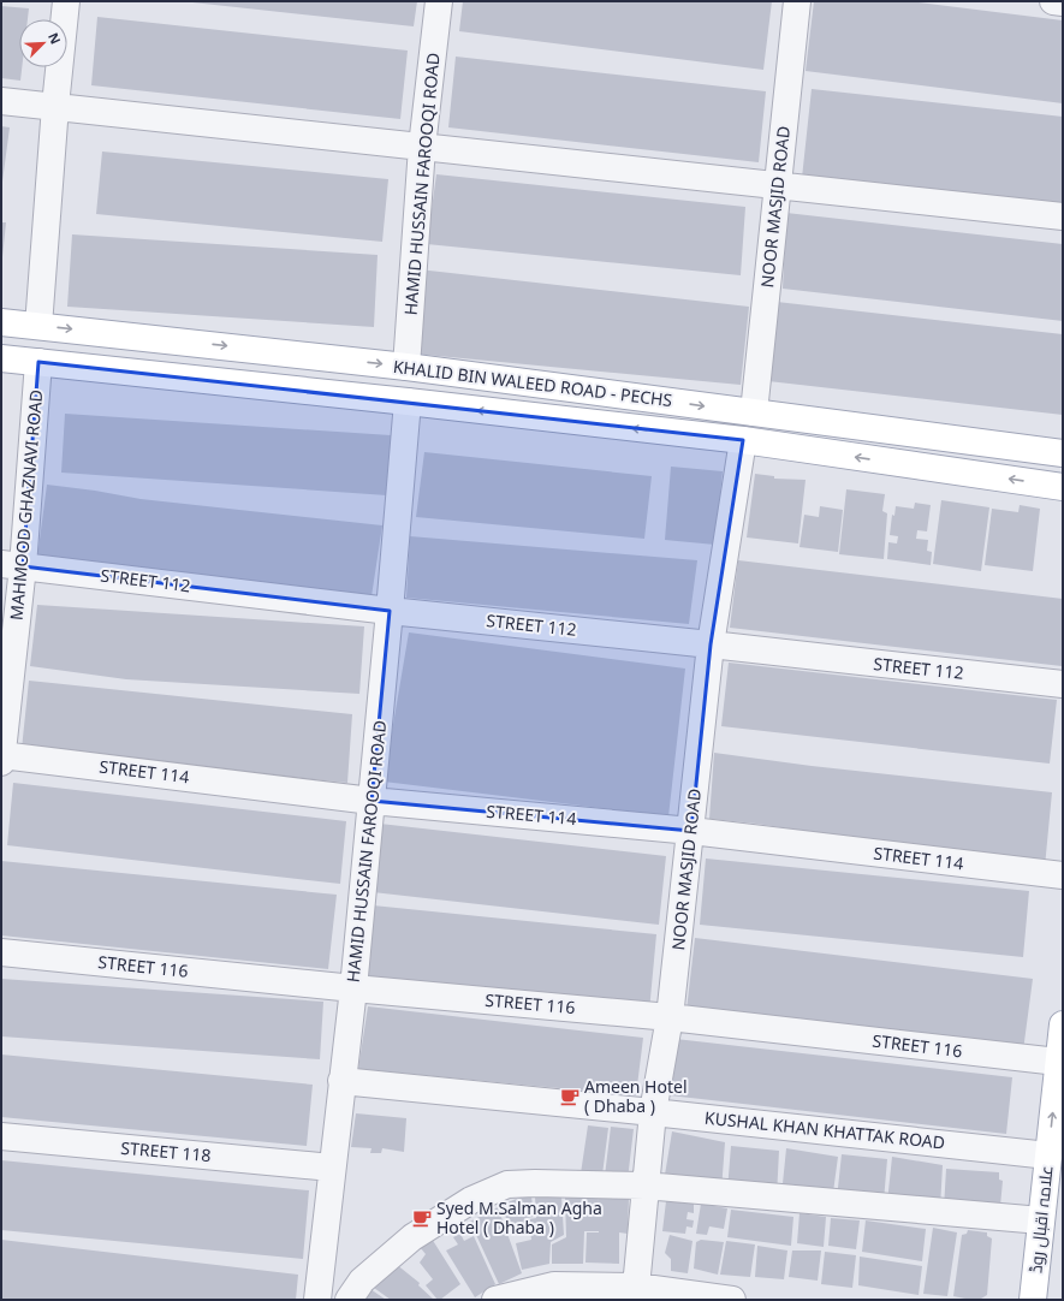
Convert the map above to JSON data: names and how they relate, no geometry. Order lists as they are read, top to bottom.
{
  "streets": {
    "main road": ["KHALID BIN WALEED ROAD - PECHS", "علامہ اقبال روڈ"],
    "street": [
      "HAMID HUSSAIN FAROOQI ROAD",
      "NOOR MASJID ROAD",
      "MAHMOOD GHAZNAVI ROAD",
      "STREET 112",
      "STREET 114",
      "STREET 116",
      "KUSHAL KHAN KHATTAK ROAD",
      "STREET 118"
    ]
  },
  "crossings": [
    ["HAMID HUSSAIN FAROOQI ROAD", "KHALID BIN WALEED ROAD - PECHS"],
    ["HAMID HUSSAIN FAROOQI ROAD", "STREET 112"],
    ["HAMID HUSSAIN FAROOQI ROAD", "STREET 114"],
    ["HAMID HUSSAIN FAROOQI ROAD", "STREET 116"],
    ["HAMID HUSSAIN FAROOQI ROAD", "KUSHAL KHAN KHATTAK ROAD"],
    ["HAMID HUSSAIN FAROOQI ROAD", "STREET 118"],
    ["NOOR MASJID ROAD", "KHALID BIN WALEED ROAD - PECHS"],
    ["NOOR MASJID ROAD", "STREET 112"],
    ["NOOR MASJID ROAD", "STREET 114"],
    ["NOOR MASJID ROAD", "STREET 116"],
    ["NOOR MASJID ROAD", "KUSHAL KHAN KHATTAK ROAD"],
    ["KHALID BIN WALEED ROAD - PECHS", "MAHMOOD GHAZNAVI ROAD"],
    ["MAHMOOD GHAZNAVI ROAD", "STREET 112"],
    ["MAHMOOD GHAZNAVI ROAD", "STREET 114"],
    ["STREET 116", "علامہ اقبال روڈ"],
    ["KUSHAL KHAN KHATTAK ROAD", "علامہ اقبال روڈ"]
  ],
  "places": {
    "cafe": ["Ameen Hotel ( Dhaba )", "Syed M.Salman Agha Hotel ( Dhaba )"]
  },
  "north": "top right"
}
